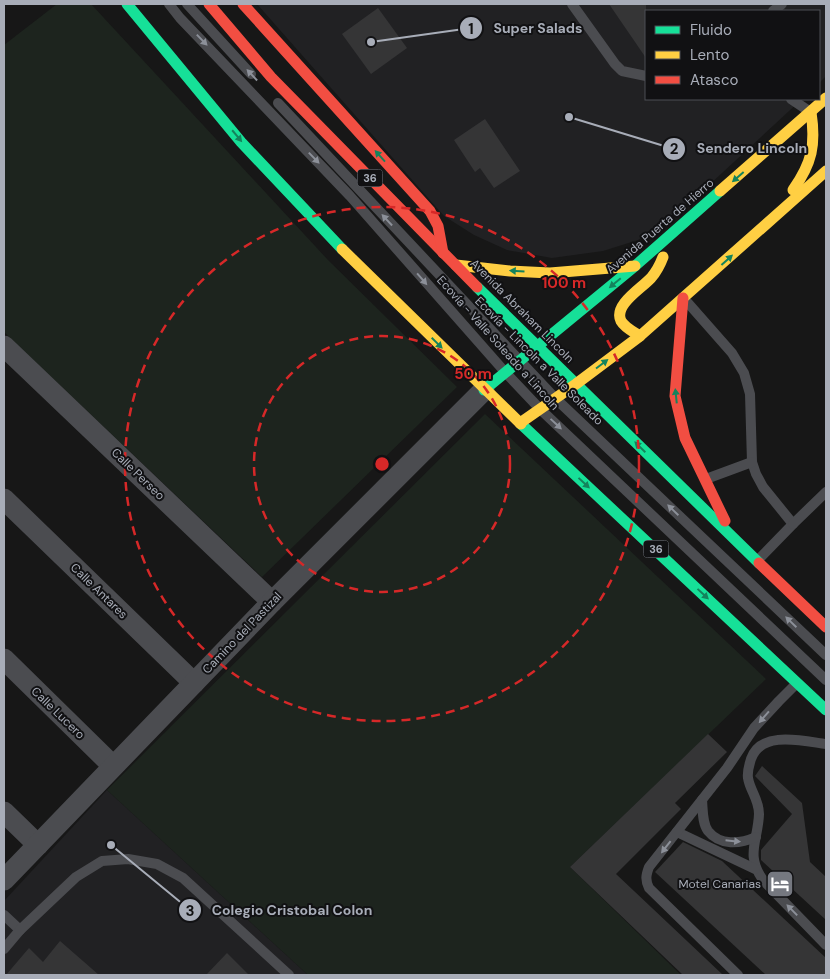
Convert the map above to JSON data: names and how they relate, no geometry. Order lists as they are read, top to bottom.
{
  "streets": {
    "main road": ["36", "Avenida Puerta de Hierro", "Avenida Abraham Lincoln"],
    "street": [
      "Calle Perseo",
      "Calle Antares",
      "Camino del Pastizal",
      "Calle Lucero"
    ],
    "lane": ["Ecovía - Valle Soleado a Lincoln", "Ecovía - Lincoln a Valle Soleado"]
  },
  "crossings": [
    ["36", "Avenida Puerta de Hierro"],
    ["36", "Camino del Pastizal"],
    ["Avenida Puerta de Hierro", "Avenida Abraham Lincoln"],
    ["Avenida Puerta de Hierro", "Ecovía - Valle Soleado a Lincoln"],
    ["Avenida Puerta de Hierro", "Ecovía - Lincoln a Valle Soleado"],
    ["Avenida Puerta de Hierro", "Camino del Pastizal"],
    ["Calle Perseo", "Camino del Pastizal"],
    ["Calle Antares", "Camino del Pastizal"],
    ["Camino del Pastizal", "Calle Lucero"]
  ],
  "one_way": ["Ecovía - Valle Soleado a Lincoln", "Ecovía - Lincoln a Valle Soleado"],
  "places": {
    "other": ["Super Salads", "Sendero Lincoln", "Colegio Cristobal Colon"],
    "hotel": ["Motel Canarias"]
  },
  "legend": ["Fluido", "Lento", "Atasco"],
  "rings": ["100 m", "50 m"]
}
